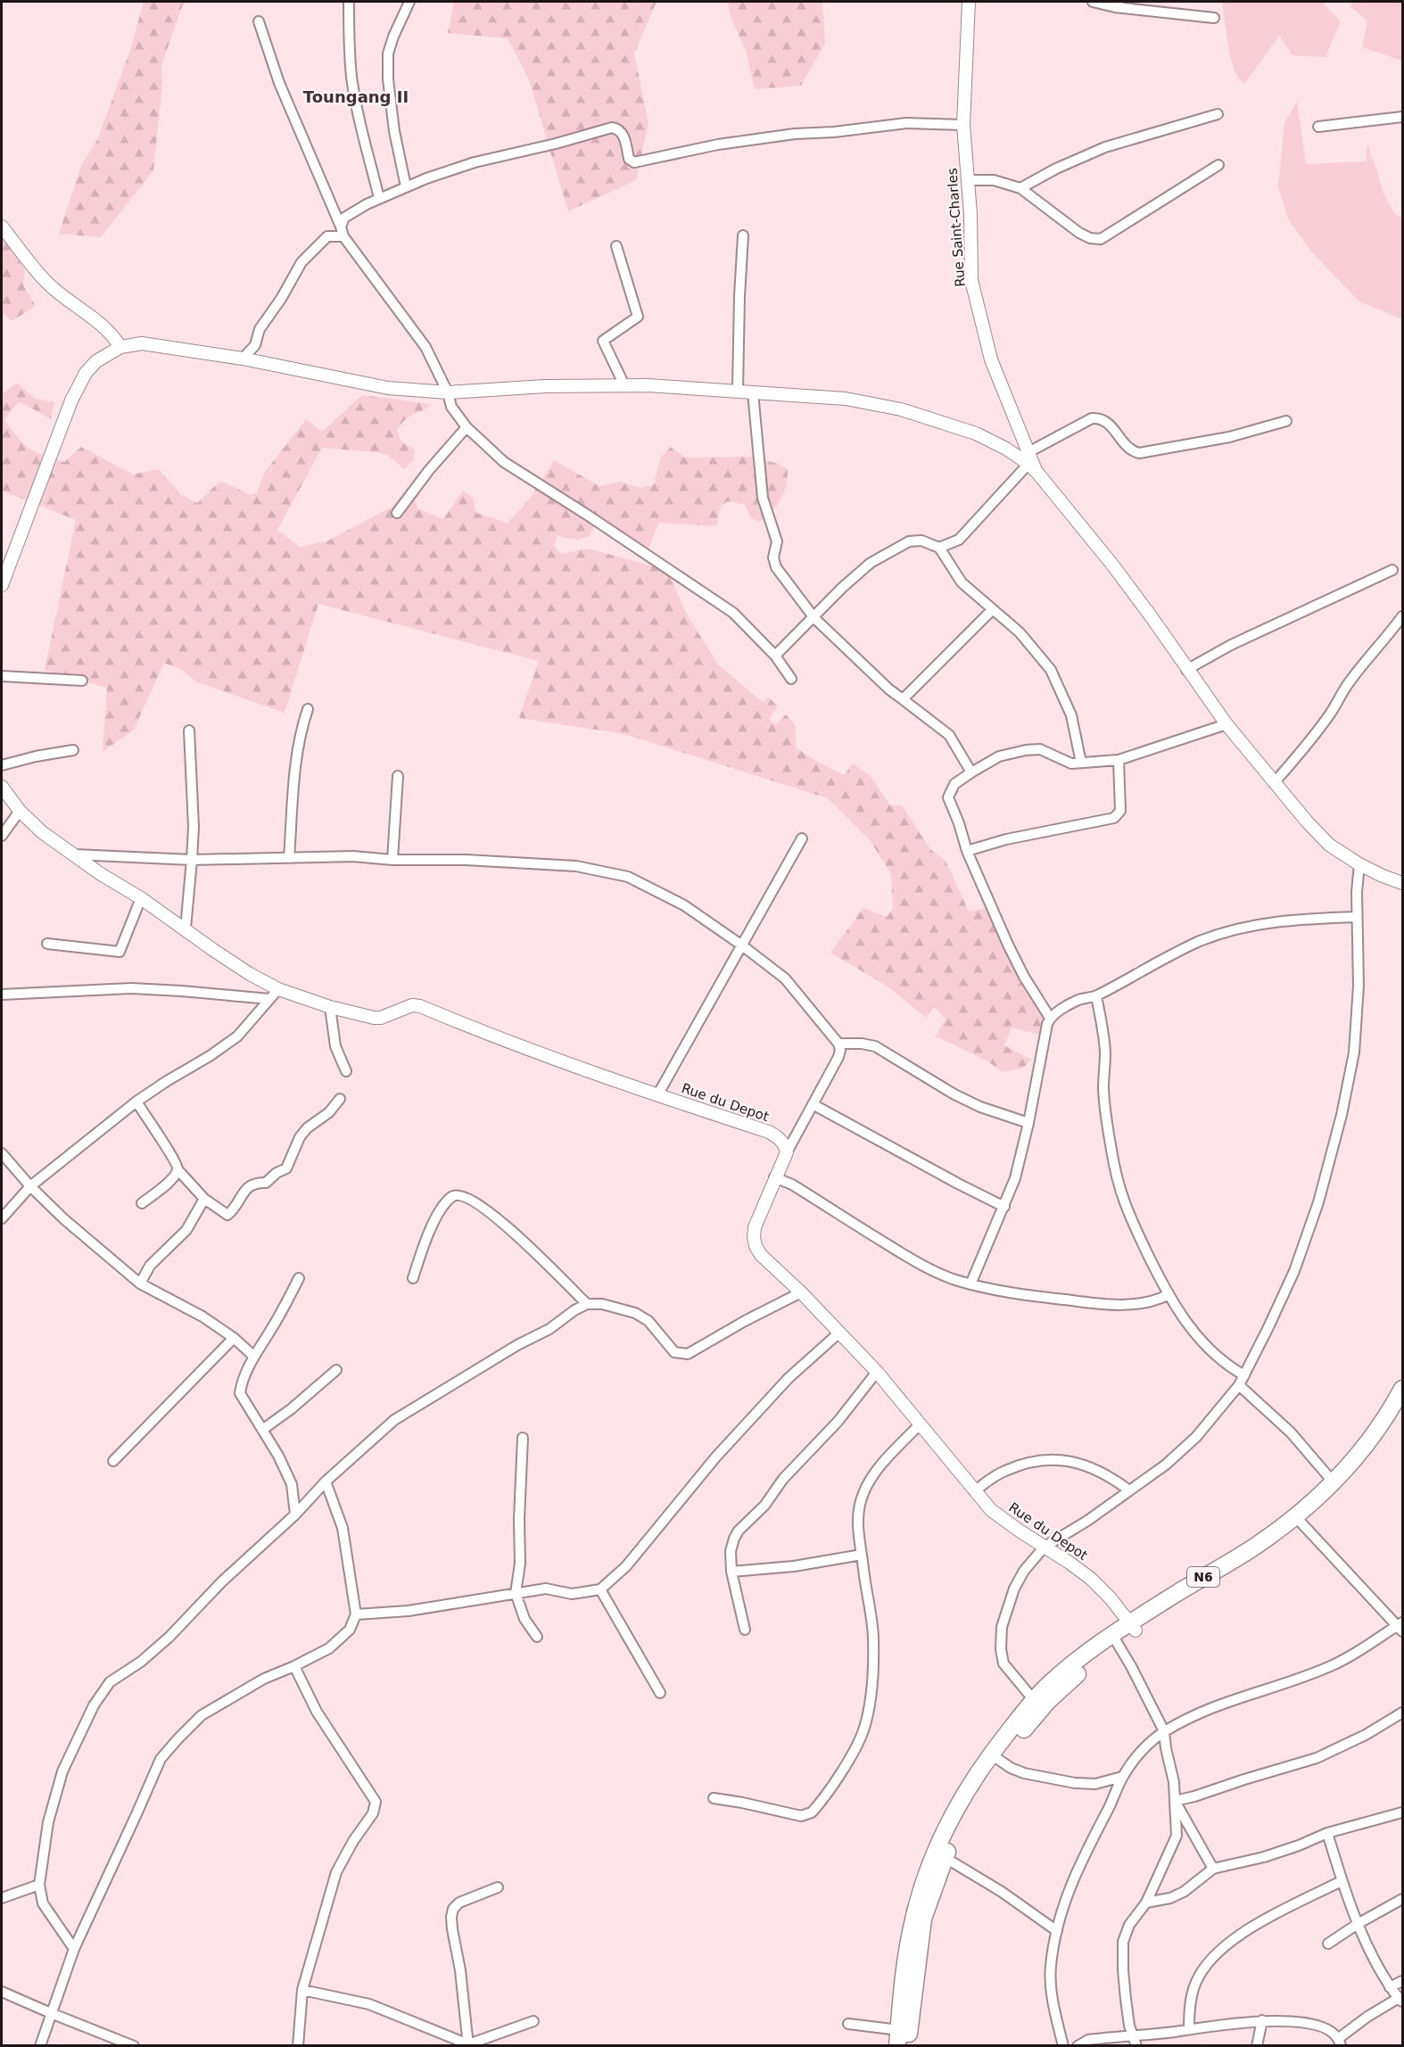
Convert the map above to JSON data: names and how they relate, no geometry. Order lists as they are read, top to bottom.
{
  "streets": {
    "highway": ["N6"],
    "street": ["Rue Saint-Charles", "Rue du Depot"]
  },
  "crossings": [
    ["Rue du Depot", "N6"]
  ],
  "districts": ["Toungang II"]
}
